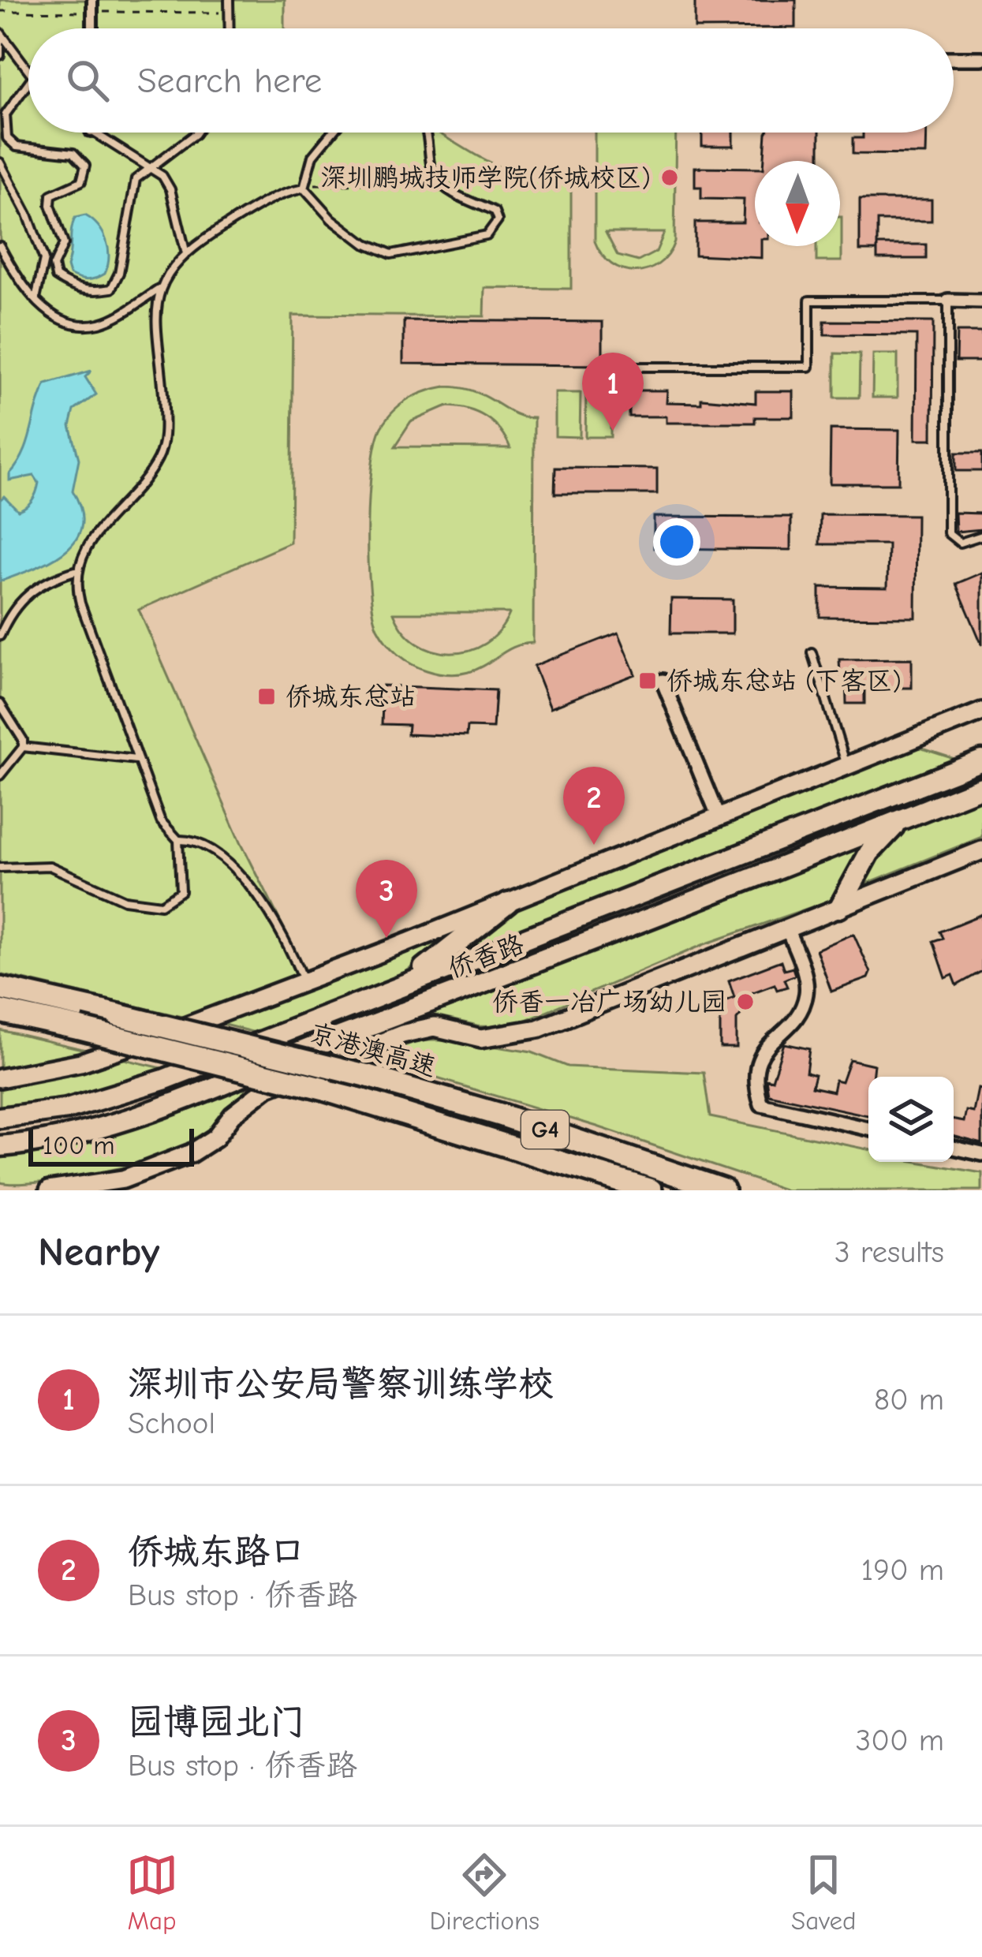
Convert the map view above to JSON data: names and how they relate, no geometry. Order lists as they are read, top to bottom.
{
  "streets": {
    "highway": ["京港澳高速", "G4"],
    "main road": ["侨香路"]
  },
  "places": {
    "other": ["深圳鹏城技师学院(侨城校区)", "侨香一冶广场幼儿园"],
    "transit": ["侨城东总站 (下客区)", "侨城东总站"]
  },
  "scale_bar": "100 m",
  "north": "bottom",
  "page": {
    "search": "Search here",
    "pins": ["1", "2", "3"],
    "scale": "100 m",
    "heading": ["Nearby", "3 results"],
    "list": [
      {
        "mark": "1",
        "name": "深圳市公安局警察训练学校",
        "note": "School",
        "value": "80 m"
      },
      {
        "mark": "2",
        "name": "侨城东路口",
        "note": "Bus stop · 侨香路",
        "value": "190 m"
      },
      {
        "mark": "3",
        "name": "园博园北门",
        "note": "Bus stop · 侨香路",
        "value": "300 m"
      }
    ],
    "nav": ["Map", "Directions", "Saved"]
  }
}
